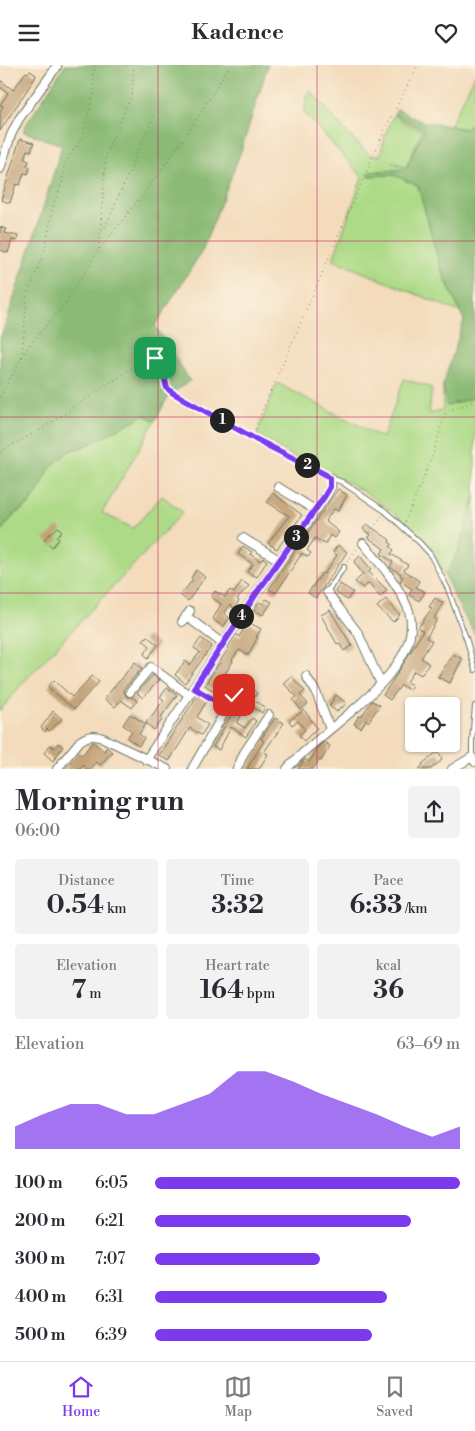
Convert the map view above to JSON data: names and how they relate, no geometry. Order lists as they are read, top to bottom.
{
  "page": {
    "header": "Kadence",
    "pins": [
      "1",
      "2",
      "3",
      "4"
    ],
    "heading": ["Morning run", "06:00"],
    "stats": [
      ["Distance", "0.54 km"],
      ["Time", "3:32"],
      ["Pace", "6:33 /km"],
      ["Elevation", "7 m"],
      ["Heart rate", "164 bpm"],
      ["kcal", "36"]
    ],
    "chart": ["Elevation", "63–69 m"],
    "list": [
      {
        "name": "100 m",
        "note": "6:05"
      },
      {
        "name": "200 m",
        "note": "6:21"
      },
      {
        "name": "300 m",
        "note": "7:07"
      },
      {
        "name": "400 m",
        "note": "6:31"
      },
      {
        "name": "500 m",
        "note": "6:39"
      }
    ],
    "tabs": ["Home", "Map", "Saved"]
  }
}
